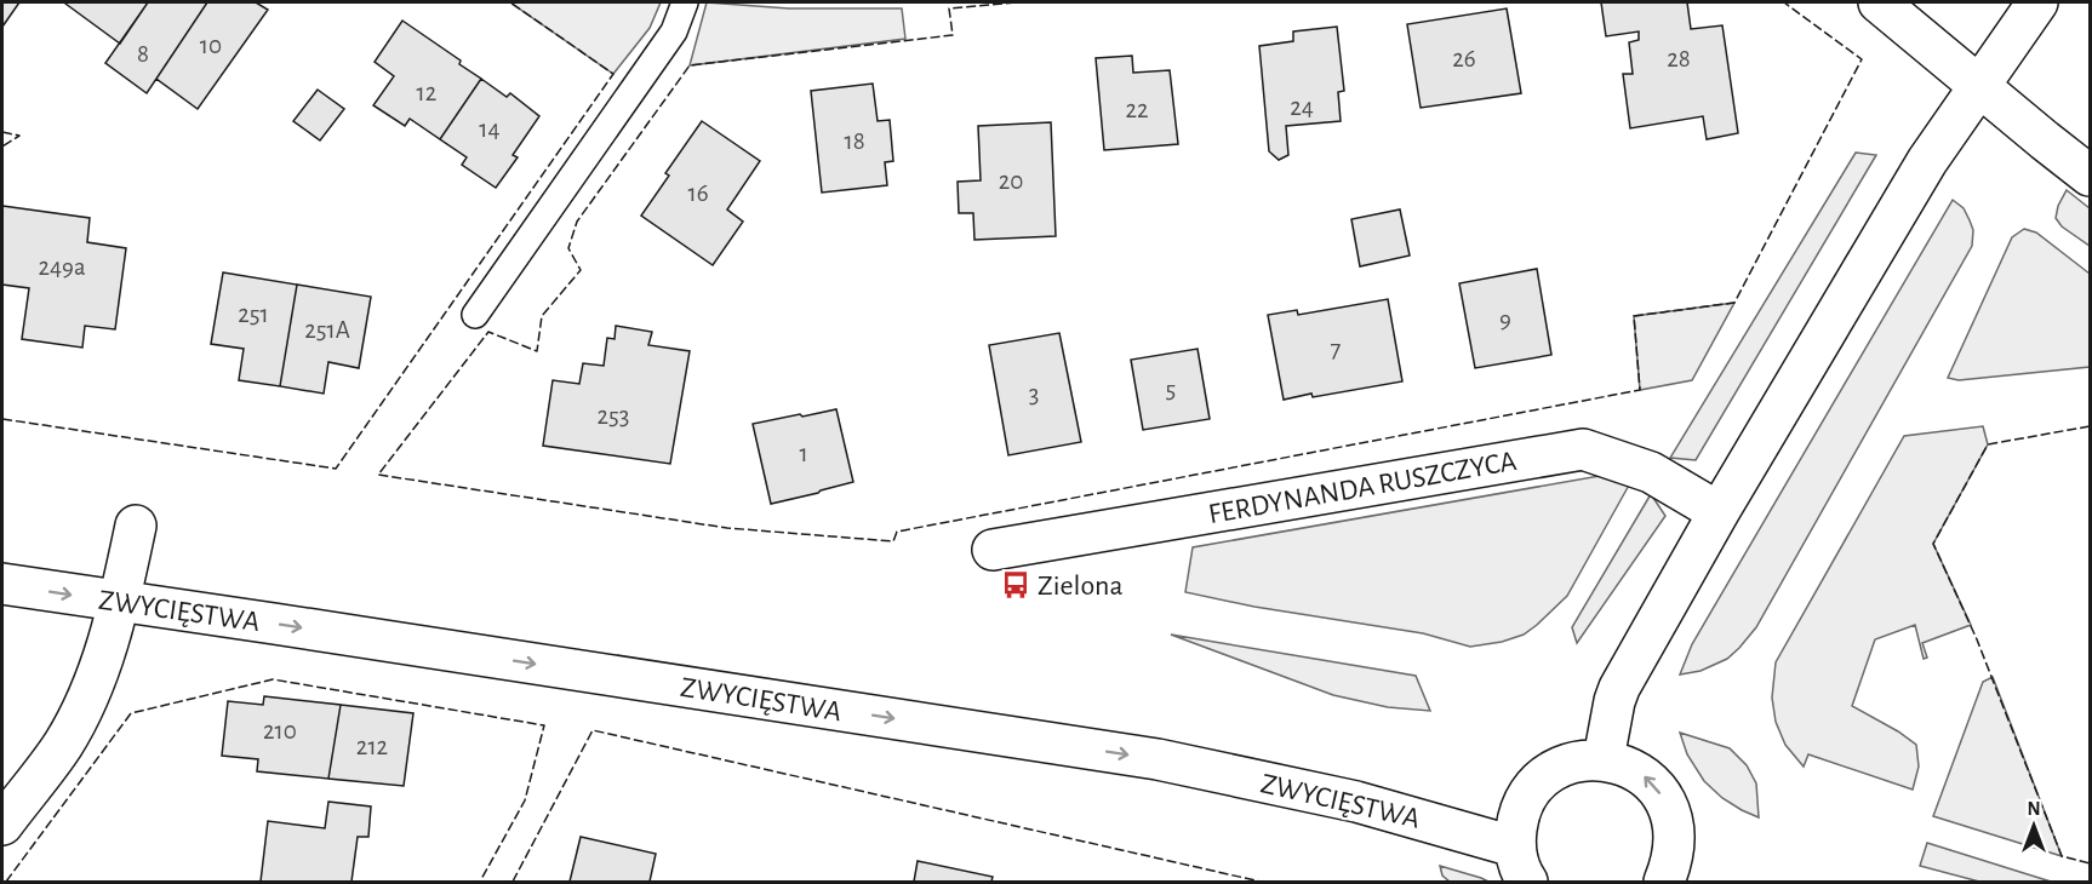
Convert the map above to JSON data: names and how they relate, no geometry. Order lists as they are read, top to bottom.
{
  "streets": {
    "street": ["FERDYNANDA RUSZCZYCA", "ZWYCIĘSTWA"]
  },
  "one_way": ["ZWYCIĘSTWA"],
  "places": {
    "bus stop": ["Zielona"]
  },
  "house_numbers": [
    "10",
    "8",
    "26",
    "28",
    "12",
    "24",
    "22",
    "14",
    "18",
    "20",
    "16",
    "249a",
    "251",
    "9",
    "251A",
    "7",
    "5",
    "3",
    "253",
    "1",
    "210",
    "212"
  ],
  "north": "top"
}
